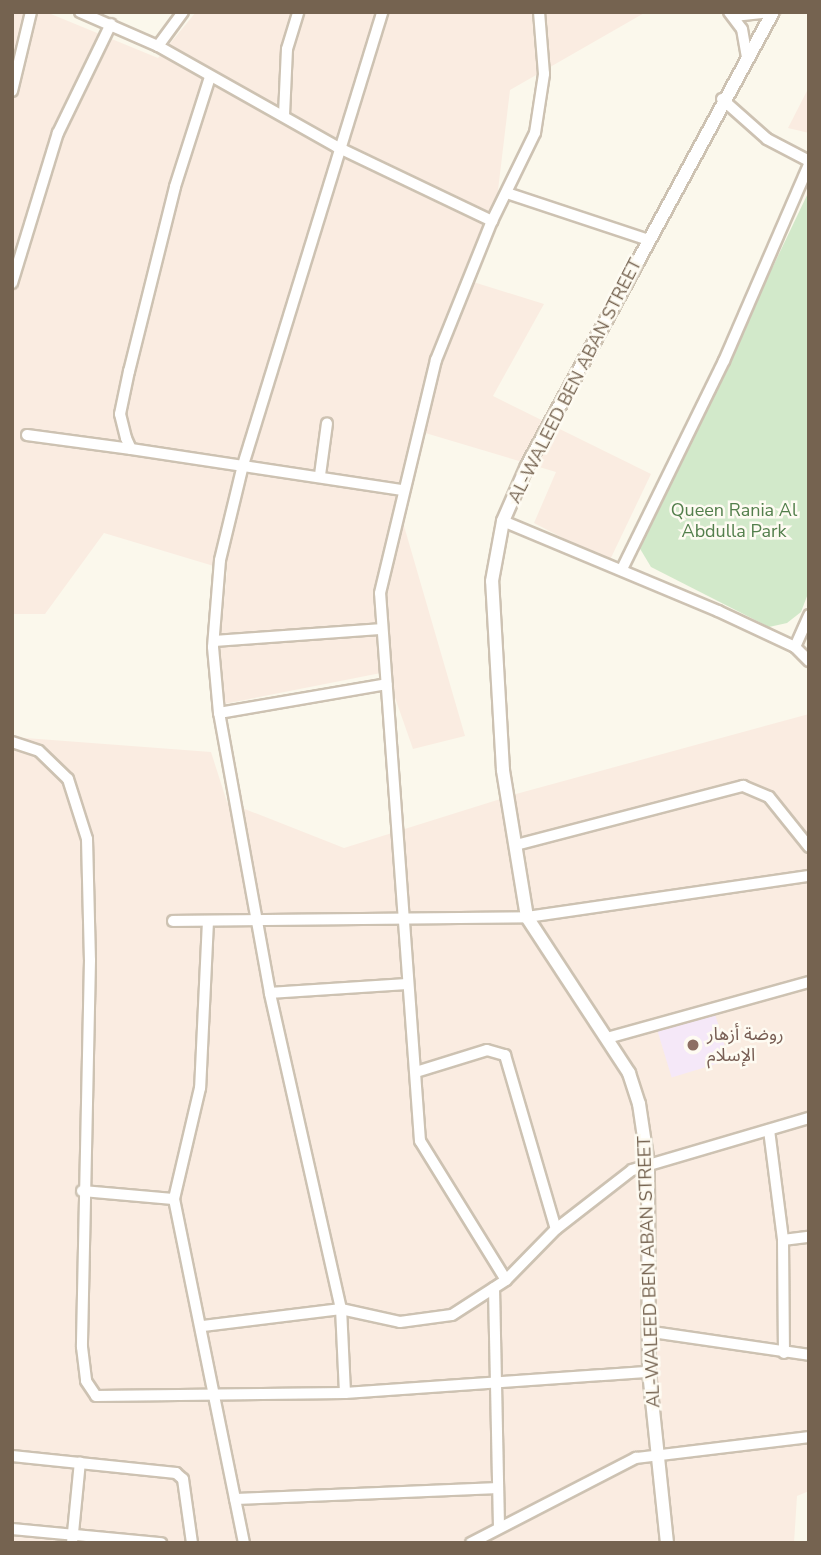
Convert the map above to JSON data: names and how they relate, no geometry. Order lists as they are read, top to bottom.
{
  "streets": {
    "street": ["AL-WALEED BEN ABAN STREET"]
  },
  "parks": ["Queen Rania Al Abdulla Park"],
  "places": ["روضة أزهار الإسلام"]
}
